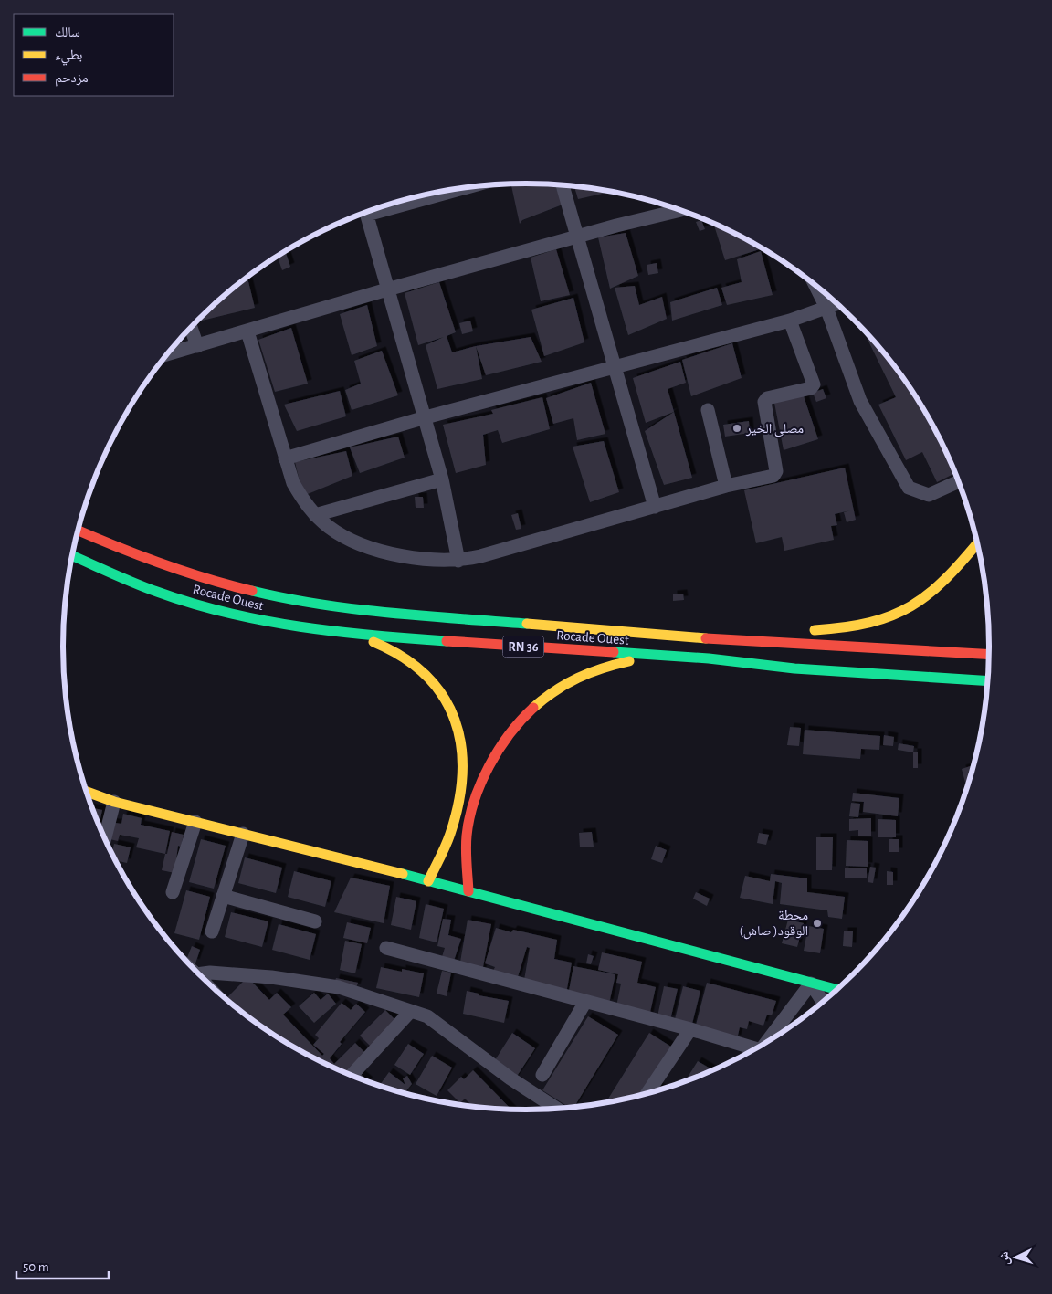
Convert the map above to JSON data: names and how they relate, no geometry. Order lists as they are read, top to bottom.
{
  "streets": {
    "main road": ["Rocade Ouest", "RN 36"]
  },
  "places": ["مصلى الخير", "محطة الوقود( صاش)"],
  "legend": ["سالك", "بطيء", "مزدحم"],
  "scale_bar": "50 m",
  "north": "left"
}
